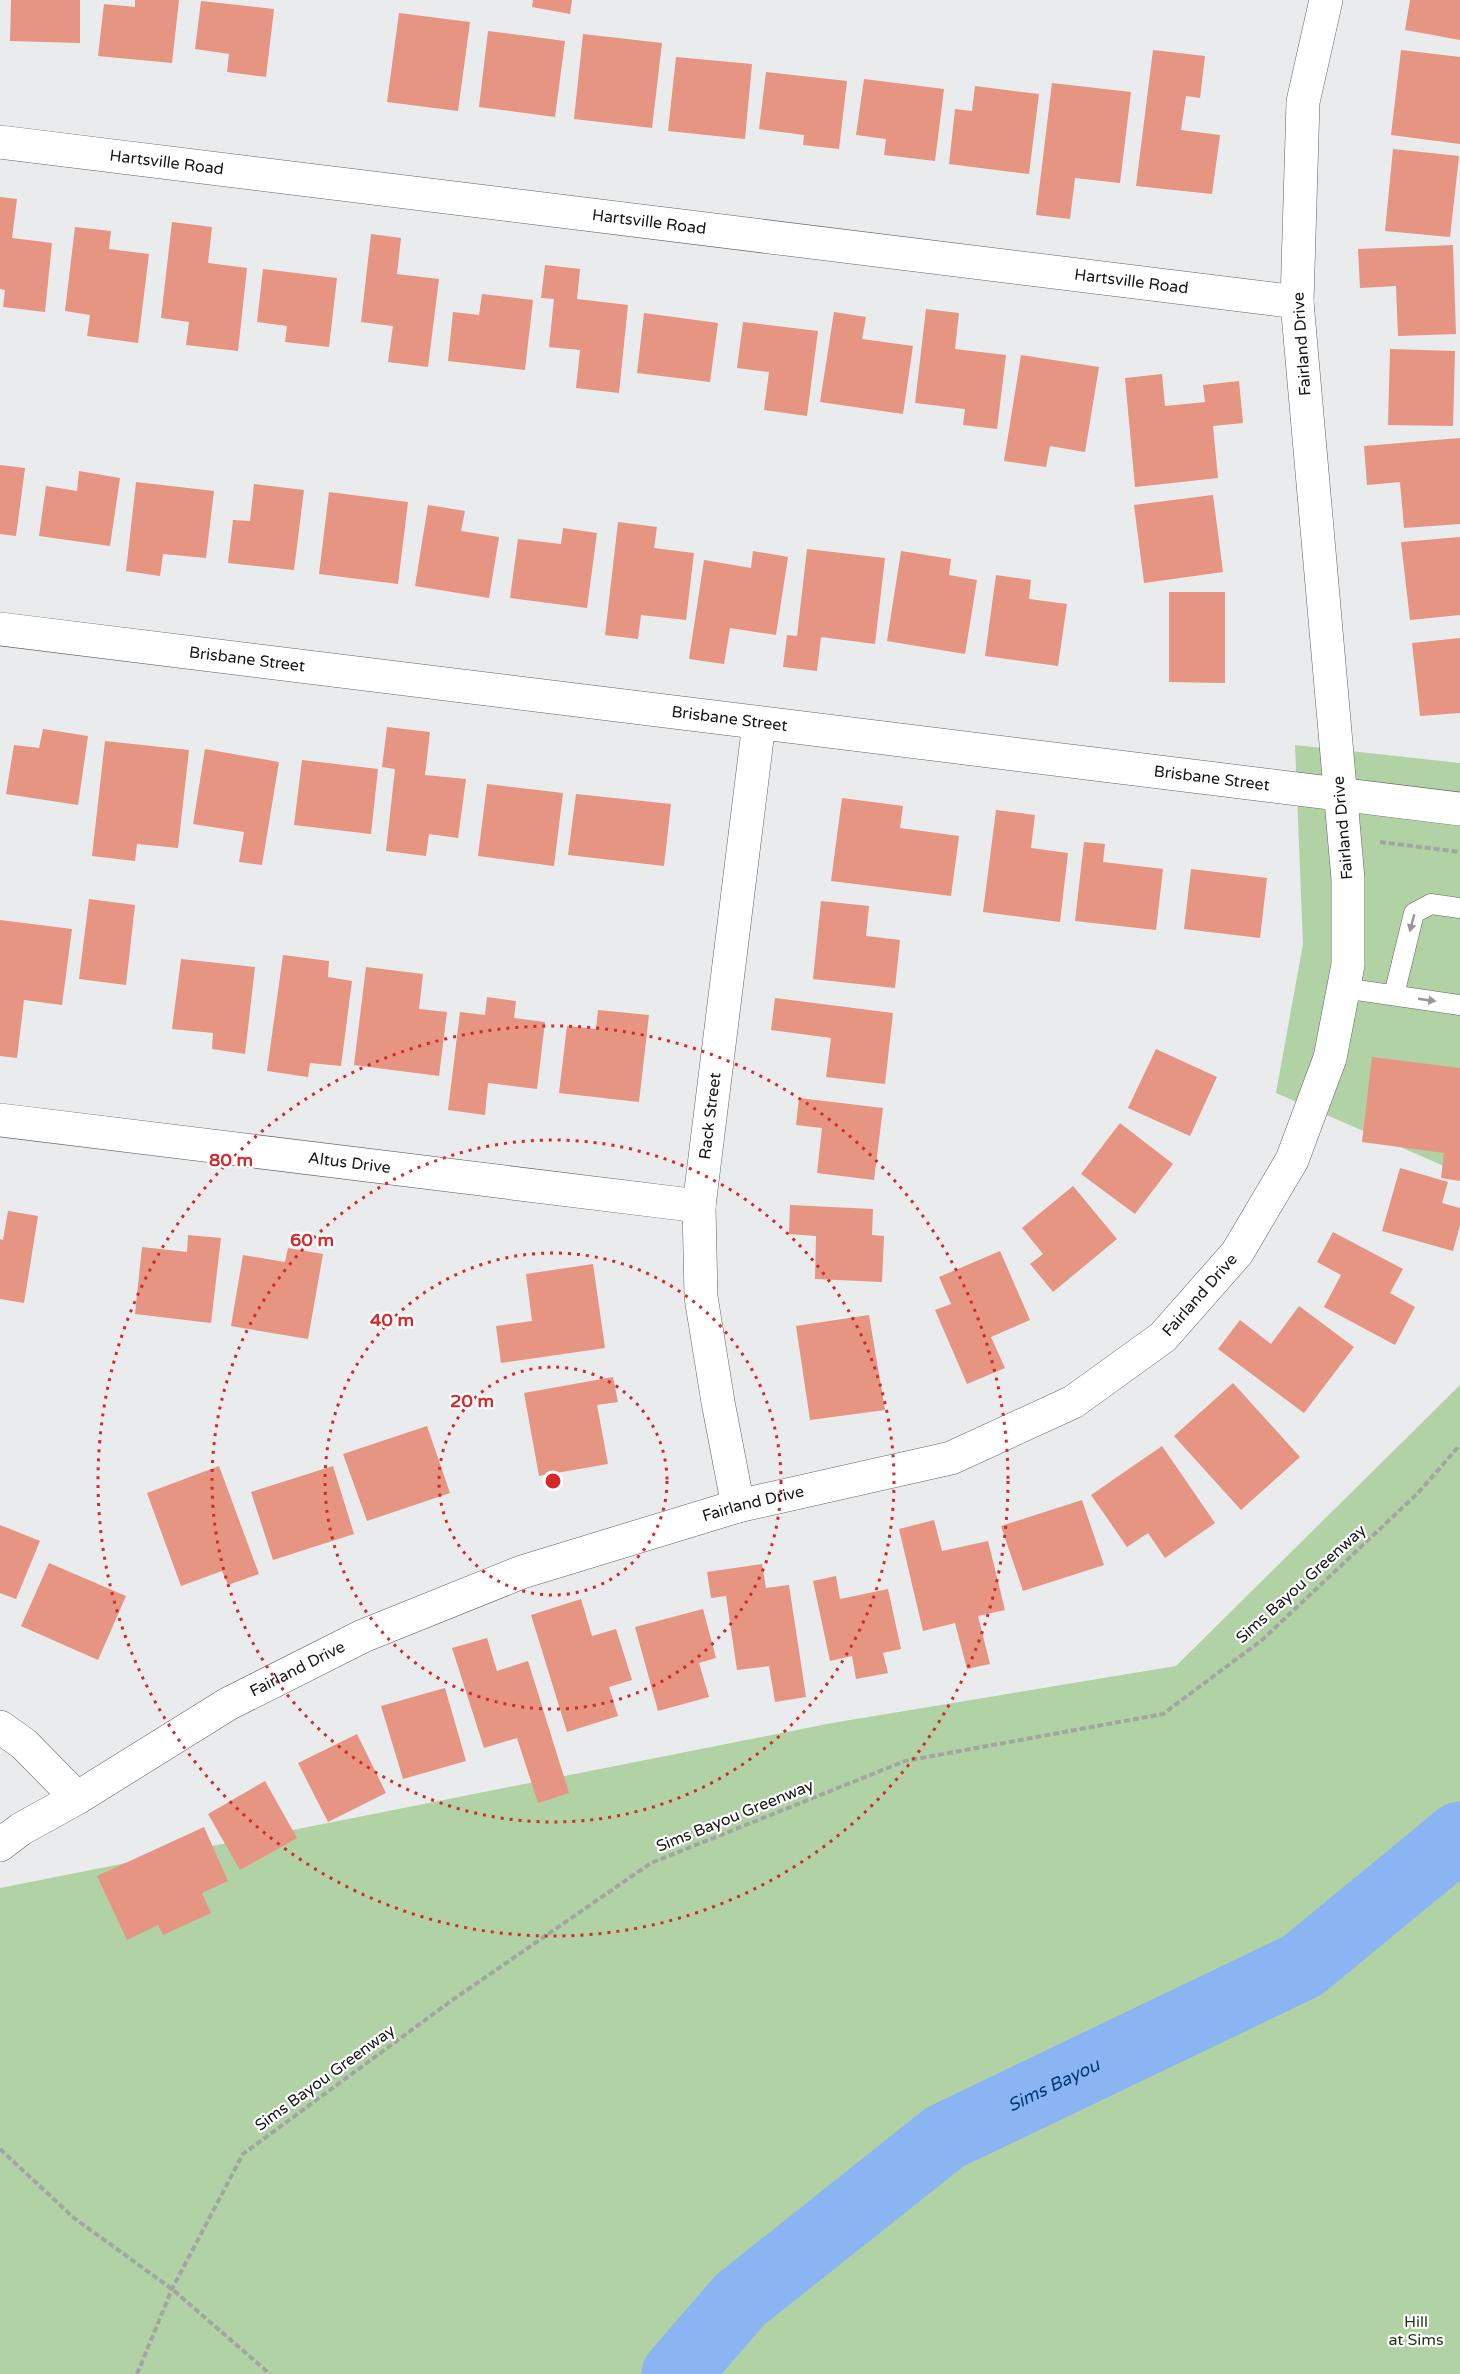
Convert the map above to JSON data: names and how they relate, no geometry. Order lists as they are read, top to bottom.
{
  "streets": {
    "street": [
      "Hartsville Road",
      "Fairland Drive",
      "Brisbane Street",
      "Rack Street",
      "Altus Drive"
    ],
    "path": ["Sims Bayou Greenway"]
  },
  "crossings": [
    ["Hartsville Road", "Fairland Drive"],
    ["Fairland Drive", "Brisbane Street"],
    ["Fairland Drive", "Rack Street"],
    ["Brisbane Street", "Rack Street"],
    ["Rack Street", "Altus Drive"]
  ],
  "water": ["Sims Bayou"],
  "parks": ["Hill at Sims"],
  "rings": [
    "80 m",
    "60 m",
    "40 m",
    "20 m"
  ]
}
